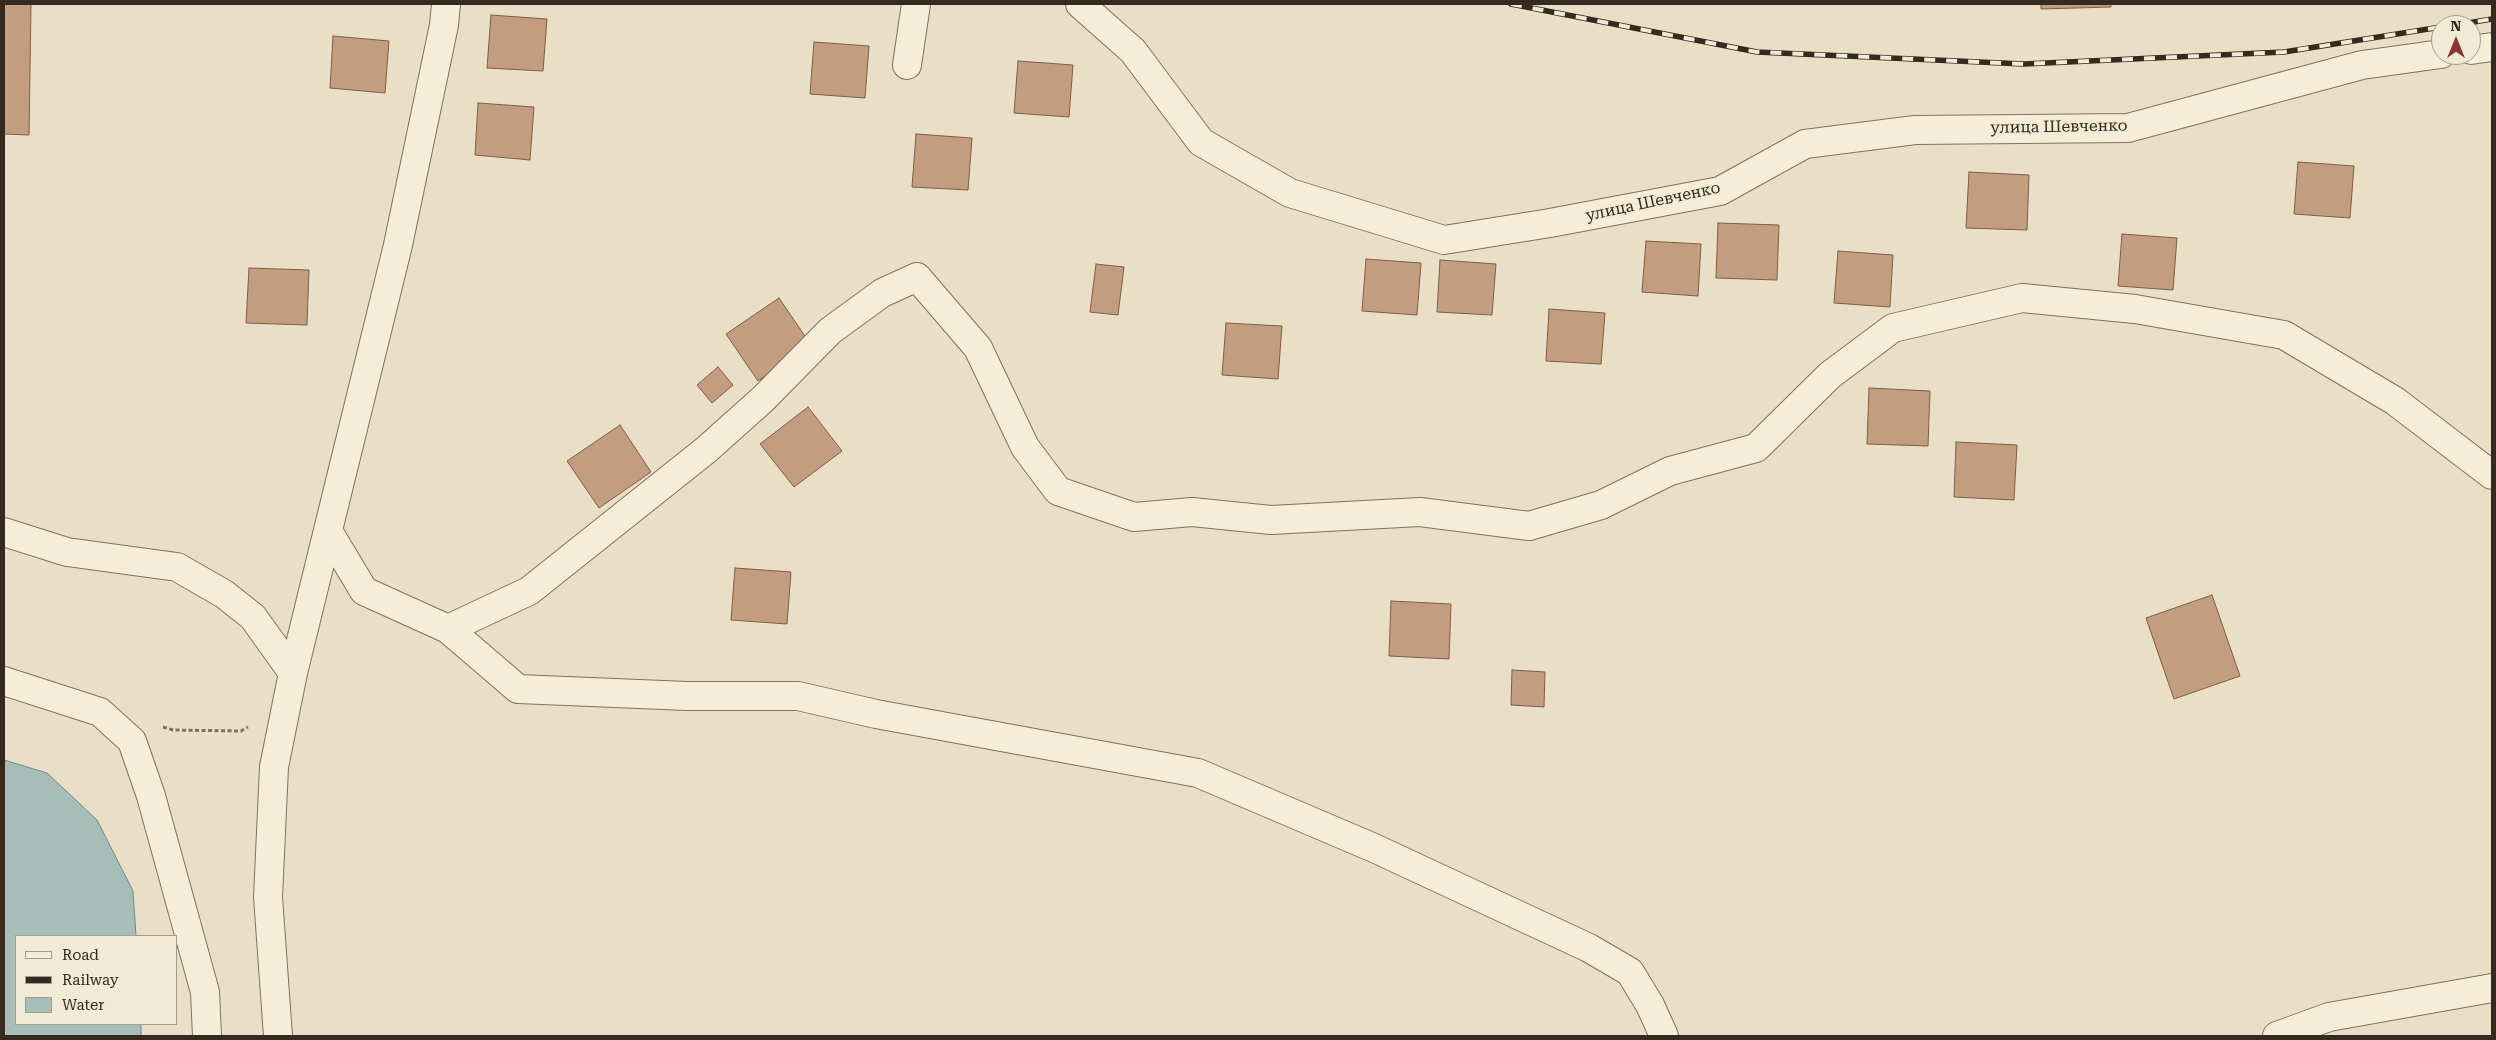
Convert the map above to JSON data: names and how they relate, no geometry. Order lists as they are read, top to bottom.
{
  "streets": {
    "street": ["улица Шевченко"]
  },
  "legend": ["Road", "Railway", "Water"],
  "north": "top"
}
